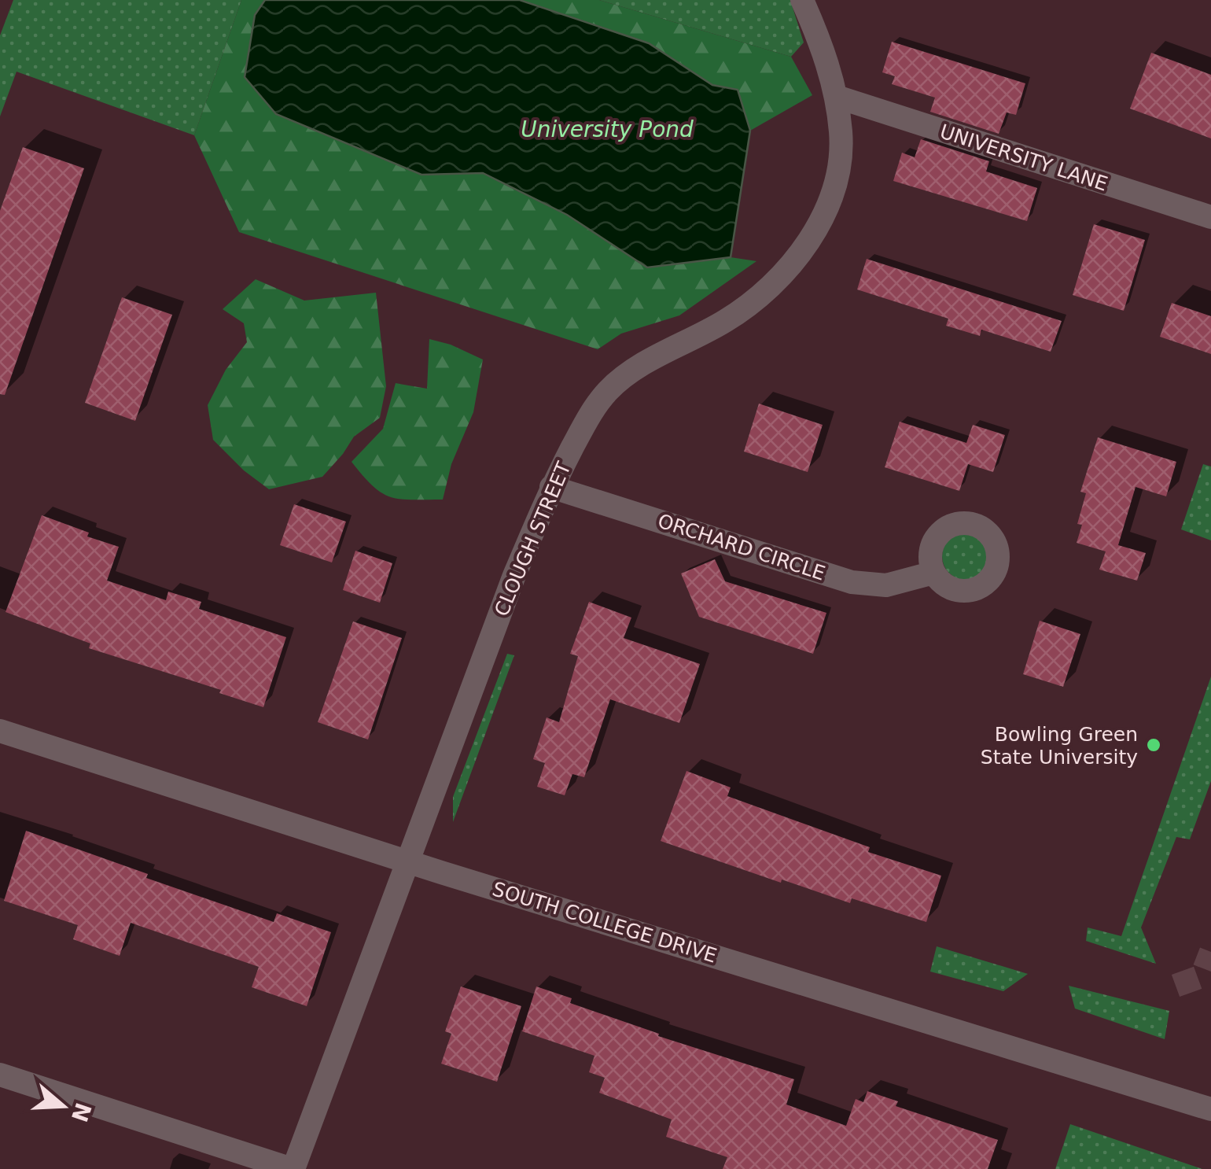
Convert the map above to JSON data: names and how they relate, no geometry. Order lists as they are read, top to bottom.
{
  "streets": {
    "street": [
      "UNIVERSITY LANE",
      "CLOUGH STREET",
      "ORCHARD CIRCLE",
      "SOUTH COLLEGE DRIVE"
    ]
  },
  "crossings": [
    ["UNIVERSITY LANE", "CLOUGH STREET"],
    ["CLOUGH STREET", "ORCHARD CIRCLE"],
    ["CLOUGH STREET", "SOUTH COLLEGE DRIVE"]
  ],
  "water": ["University Pond"],
  "places": ["Bowling Green State University"],
  "north": "right"
}
